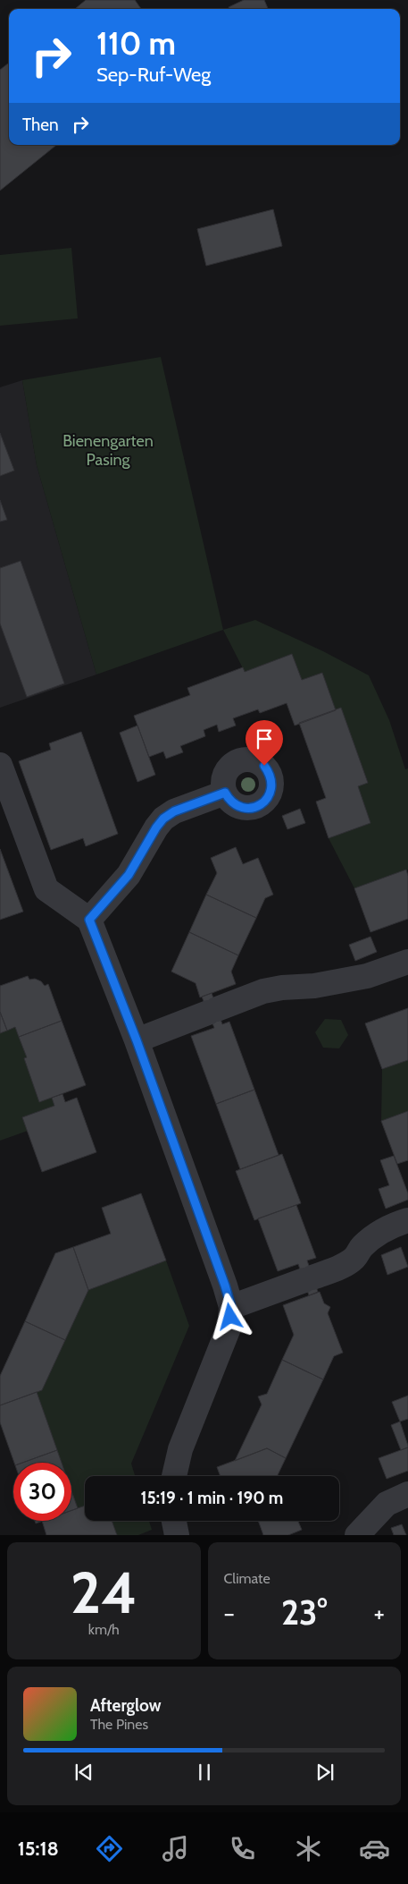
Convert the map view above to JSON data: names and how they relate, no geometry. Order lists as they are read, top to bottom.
{
  "parks": ["Bienengarten Pasing"],
  "page": {
    "turn": ["110 m", "Sep-Ruf-Weg"],
    "then": "Then",
    "limit": "30",
    "trip": "15:19 · 1 min · 190 m",
    "tile": [
      ["24", "km/h"],
      "Climate"
    ],
    "heat": ["−", "23°", "+"],
    "song": ["Afterglow", "The Pines"],
    "tabs": "15:18"
  }
}
